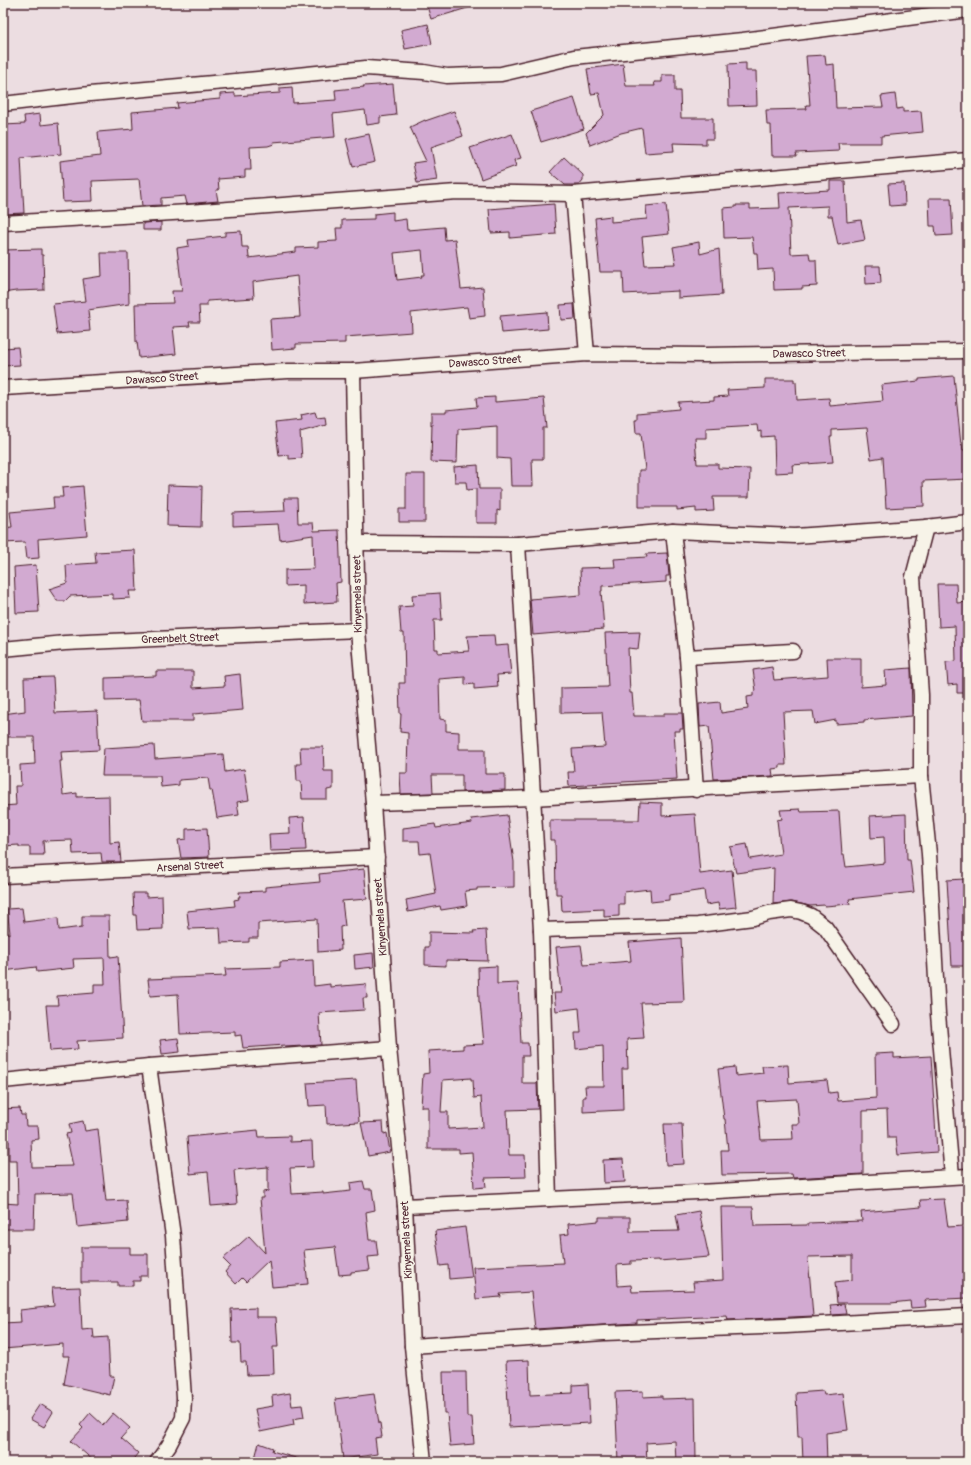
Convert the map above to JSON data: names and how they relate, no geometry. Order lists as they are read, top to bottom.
{
  "streets": {
    "street": [
      "Dawasco Street",
      "Kinyemela street",
      "Greenbelt Street",
      "Arsenal Street"
    ]
  },
  "crossings": [
    ["Dawasco Street", "Kinyemela street"],
    ["Kinyemela street", "Greenbelt Street"],
    ["Kinyemela street", "Arsenal Street"]
  ]
}
